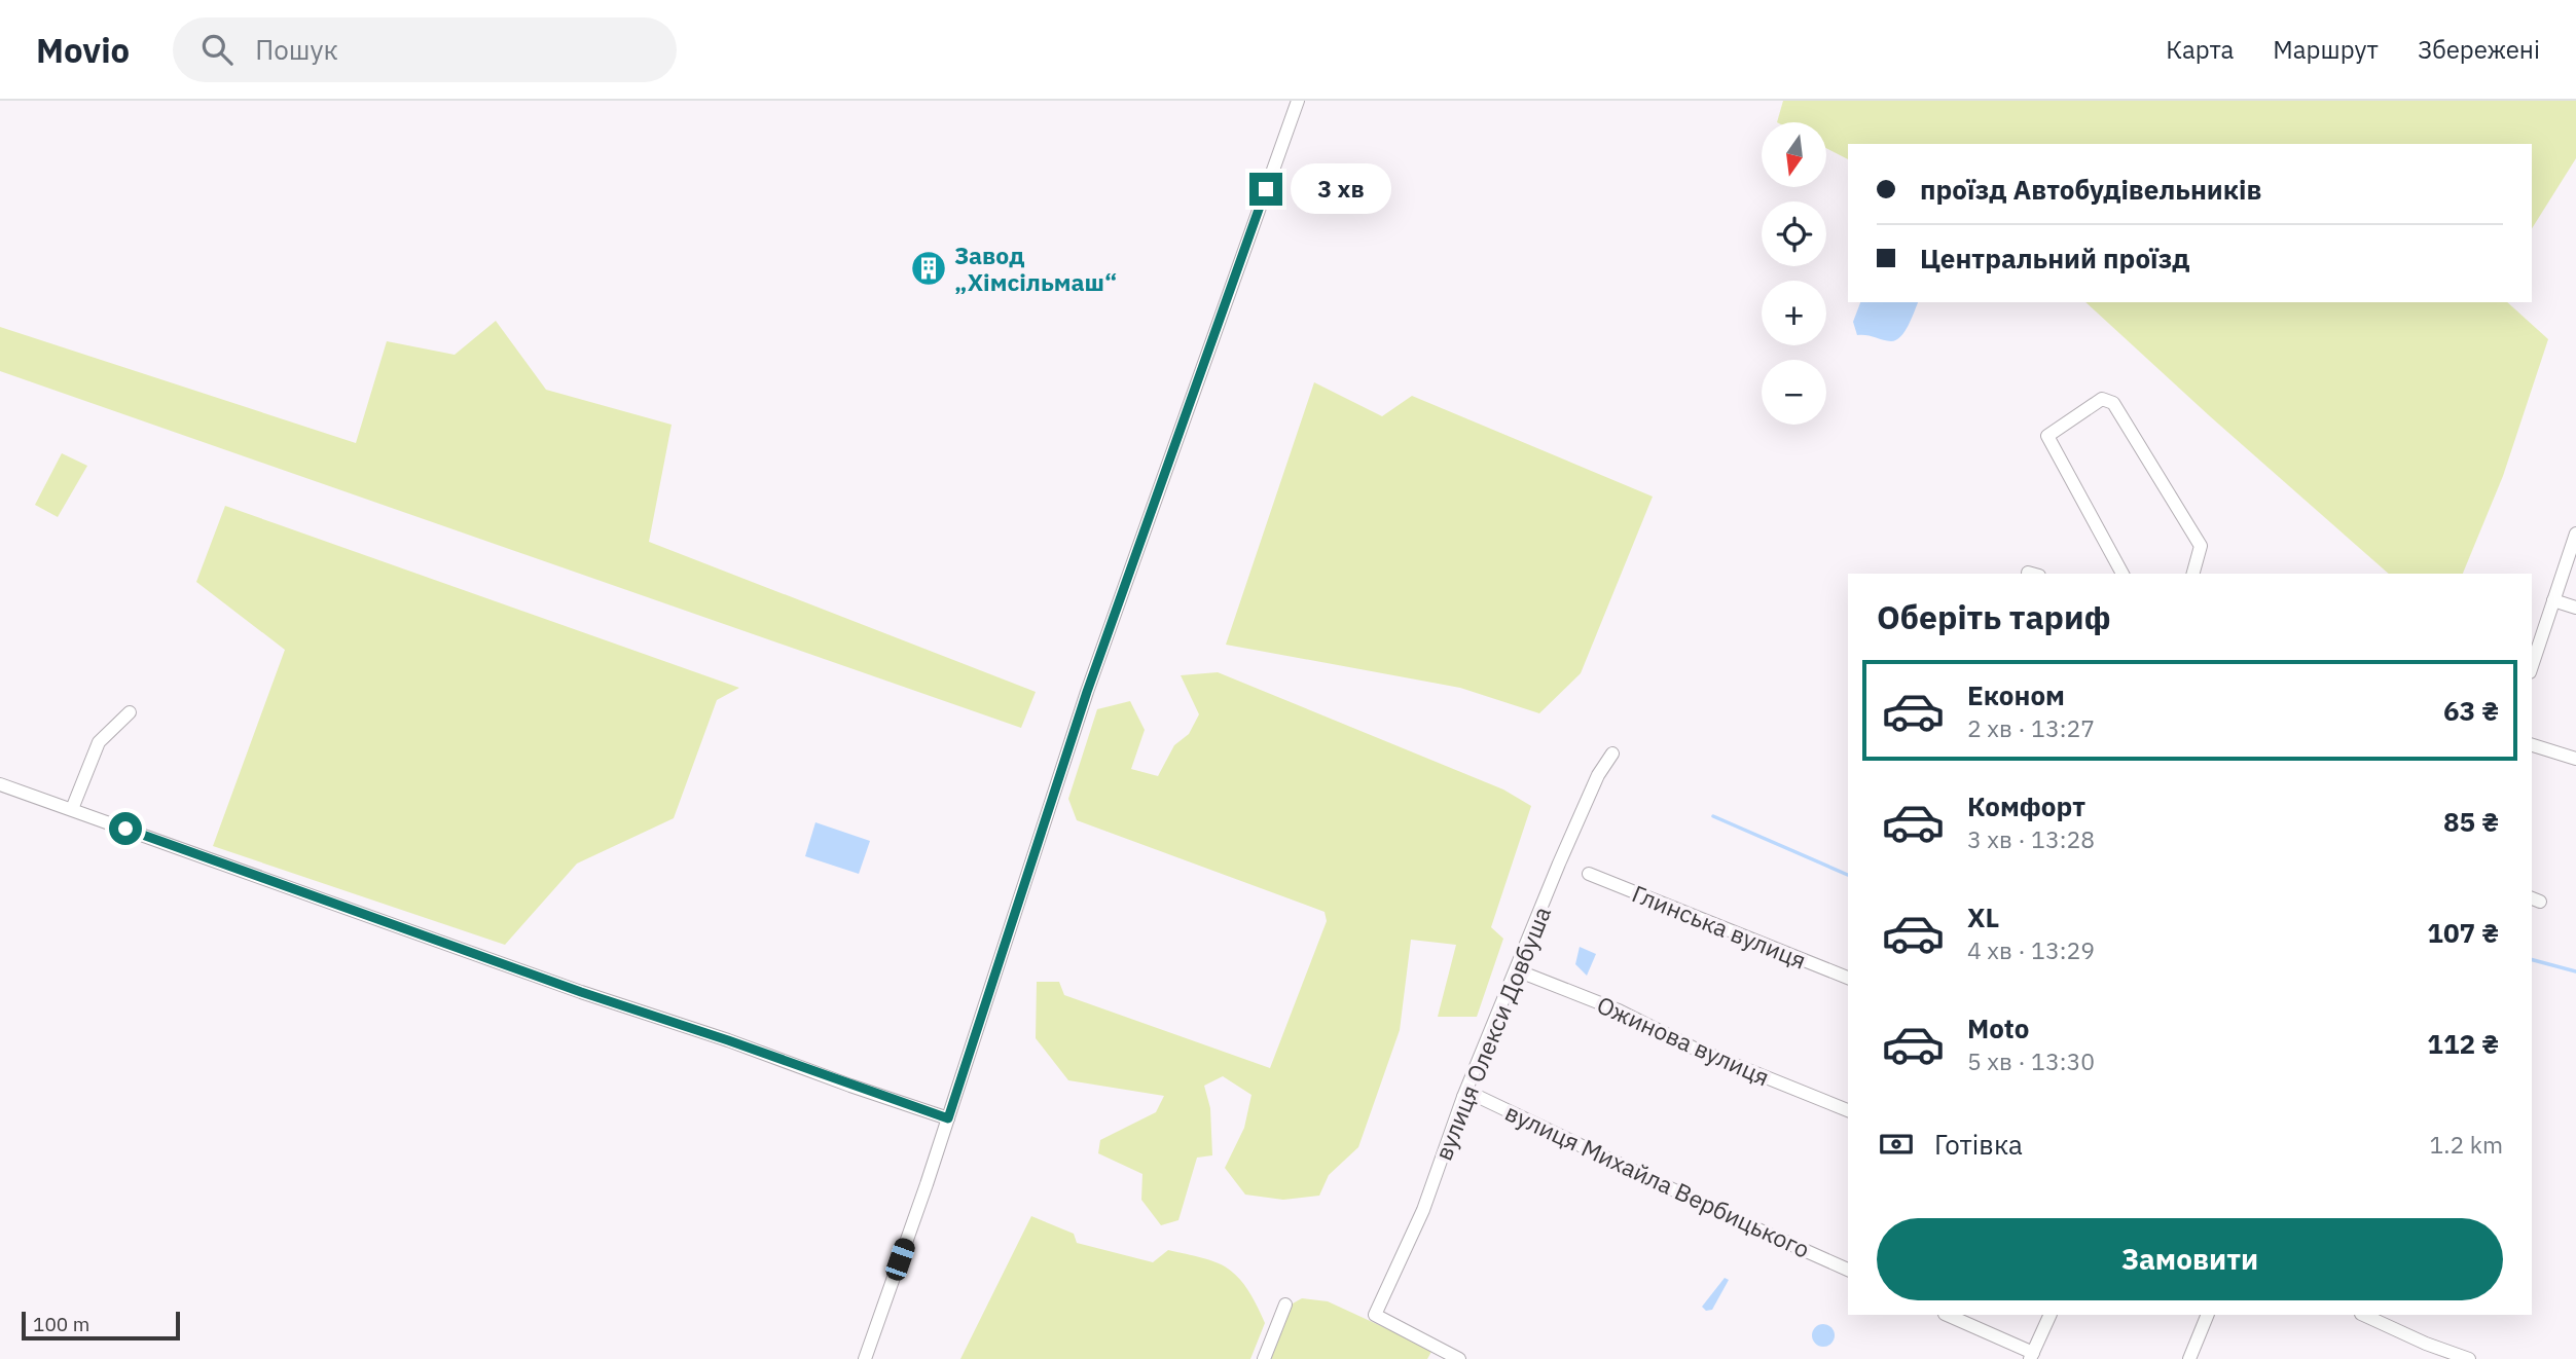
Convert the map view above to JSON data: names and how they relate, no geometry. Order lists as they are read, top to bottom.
{
  "streets": {
    "street": [
      "Глинська вулиця",
      "вулиця Олекси Довбуша",
      "Ожинова вулиця",
      "вулиця Михайла Вербицького"
    ]
  },
  "crossings": [
    ["вулиця Олекси Довбуша", "Ожинова вулиця"],
    ["вулиця Олекси Довбуша", "вулиця Михайла Вербицького"]
  ],
  "places": {
    "building": ["Завод „Хімсільмаш“"]
  },
  "scale_bar": "100 m",
  "north": "bottom",
  "page": {
    "header": "Movio",
    "search": "Пошук",
    "nav": ["Карта", "Маршрут", "Збережені"],
    "map_buttons": ["+", "−"],
    "banner": ["проїзд Автобудівельників", "Центральний проїзд"],
    "bubble": "3 хв",
    "heading": "Оберіть тариф",
    "list": [
      {
        "name": "Економ",
        "note": "2 хв · 13:27",
        "value": "63 ₴"
      },
      {
        "name": "Комфорт",
        "note": "3 хв · 13:28",
        "value": "85 ₴"
      },
      {
        "name": "XL",
        "note": "4 хв · 13:29",
        "value": "107 ₴"
      },
      {
        "name": "Moto",
        "note": "5 хв · 13:30",
        "value": "112 ₴"
      }
    ],
    "pay": ["Готівка", "1.2 km"],
    "buttons": "Замовити",
    "scale": "100 m"
  }
}
